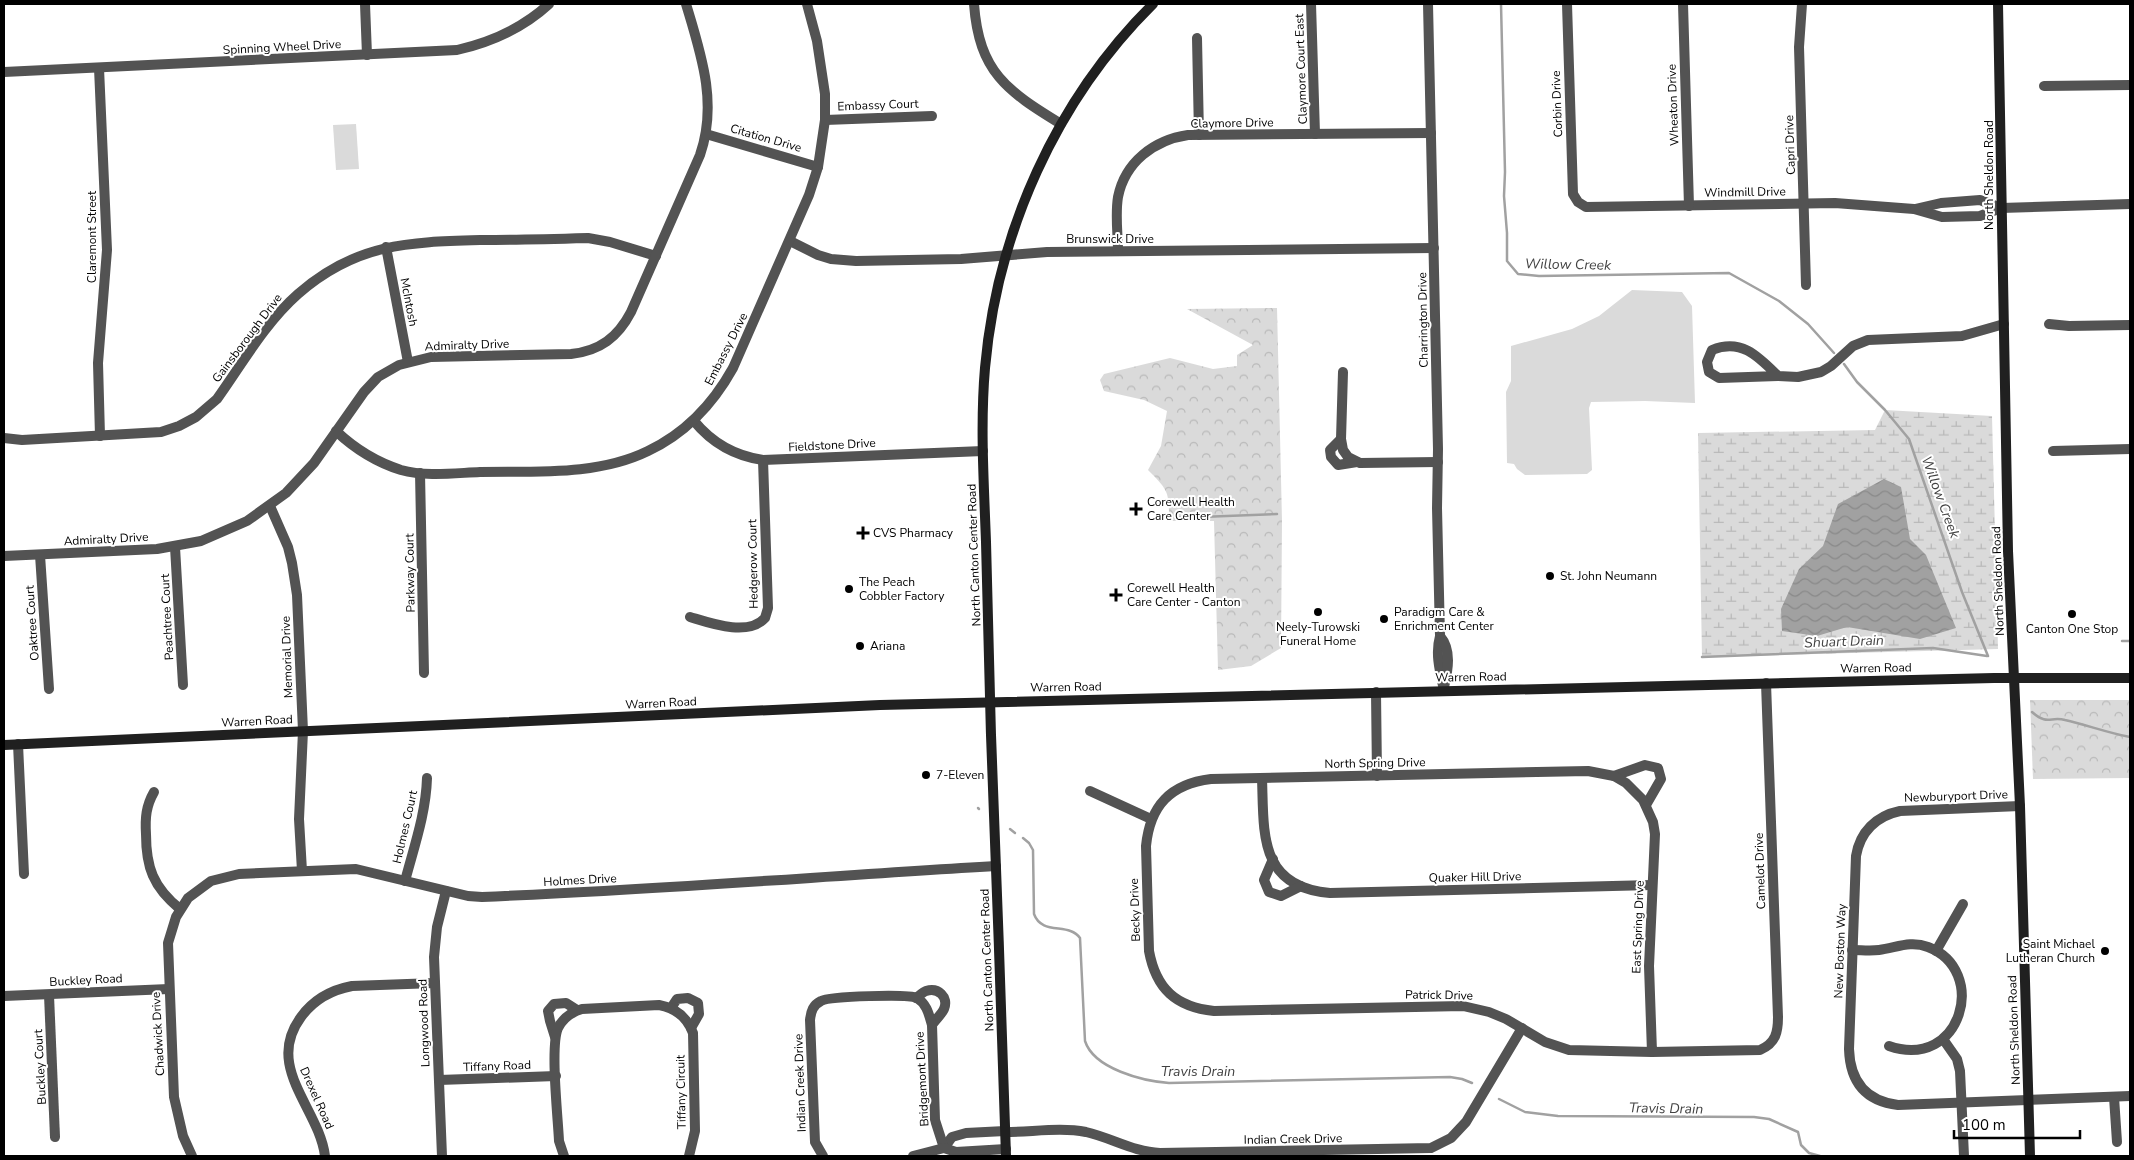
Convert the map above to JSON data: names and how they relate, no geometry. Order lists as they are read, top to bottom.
{
  "streets": {
    "main road": ["North Sheldon Road", "North Canton Center Road", "Warren Road"],
    "street": [
      "Spinning Wheel Drive",
      "Claymore Court East",
      "Corbin Drive",
      "Embassy Court",
      "Wheaton Drive",
      "Claymore Drive",
      "Citation Drive",
      "Capri Drive",
      "Windmill Drive",
      "Claremont Street",
      "Brunswick Drive",
      "McIntosh",
      "Charrington Drive",
      "Gainsborough Drive",
      "Admiralty Drive",
      "Embassy Drive",
      "Fieldstone Drive",
      "Hedgerow Court",
      "Parkway Court",
      "Peachtree Court",
      "Oaktree Court",
      "Memorial Drive",
      "North Spring Drive",
      "Newburyport Drive",
      "Holmes Court",
      "Camelot Drive",
      "Quaker Hill Drive",
      "Holmes Drive",
      "Becky Drive",
      "East Spring Drive",
      "New Boston Way",
      "Buckley Road",
      "Patrick Drive",
      "Longwood Road",
      "Chadwick Drive",
      "Tiffany Road",
      "Buckley Court",
      "Bridgemont Drive",
      "Indian Creek Drive",
      "Tiffany Circuit",
      "Drexel Road"
    ]
  },
  "crossings": [
    ["Spinning Wheel Drive", "Claremont Street"],
    ["Claymore Court East", "Claymore Drive"],
    ["Corbin Drive", "Windmill Drive"],
    ["Embassy Court", "Embassy Drive"],
    ["Wheaton Drive", "Windmill Drive"],
    ["Claymore Drive", "Brunswick Drive"],
    ["Claymore Drive", "Charrington Drive"],
    ["Citation Drive", "Admiralty Drive"],
    ["Citation Drive", "Embassy Drive"],
    ["Capri Drive", "Windmill Drive"],
    ["North Sheldon Road", "Windmill Drive"],
    ["North Sheldon Road", "Warren Road"],
    ["North Sheldon Road", "Newburyport Drive"],
    ["Claremont Street", "Gainsborough Drive"],
    ["Brunswick Drive", "Charrington Drive"],
    ["Brunswick Drive", "Embassy Drive"],
    ["Brunswick Drive", "North Canton Center Road"],
    ["McIntosh", "Gainsborough Drive"],
    ["McIntosh", "Admiralty Drive"],
    ["Charrington Drive", "Warren Road"],
    ["Gainsborough Drive", "Admiralty Drive"],
    ["Admiralty Drive", "Embassy Drive"],
    ["Admiralty Drive", "Peachtree Court"],
    ["Admiralty Drive", "Oaktree Court"],
    ["Admiralty Drive", "Memorial Drive"],
    ["Embassy Drive", "Fieldstone Drive"],
    ["Embassy Drive", "Parkway Court"],
    ["Fieldstone Drive", "North Canton Center Road"],
    ["Fieldstone Drive", "Hedgerow Court"],
    ["North Canton Center Road", "Warren Road"],
    ["North Canton Center Road", "Holmes Drive"],
    ["North Canton Center Road", "Indian Creek Drive"],
    ["Memorial Drive", "Warren Road"],
    ["Memorial Drive", "Holmes Drive"],
    ["Warren Road", "Camelot Drive"],
    ["North Spring Drive", "Quaker Hill Drive"],
    ["North Spring Drive", "Becky Drive"],
    ["North Spring Drive", "East Spring Drive"],
    ["Newburyport Drive", "New Boston Way"],
    ["Holmes Court", "Holmes Drive"],
    ["Camelot Drive", "Patrick Drive"],
    ["Quaker Hill Drive", "East Spring Drive"],
    ["Holmes Drive", "Longwood Road"],
    ["Holmes Drive", "Chadwick Drive"],
    ["Becky Drive", "Patrick Drive"],
    ["East Spring Drive", "Patrick Drive"],
    ["Buckley Road", "Chadwick Drive"],
    ["Buckley Road", "Buckley Court"],
    ["Patrick Drive", "Indian Creek Drive"],
    ["Longwood Road", "Tiffany Road"],
    ["Longwood Road", "Drexel Road"],
    ["Tiffany Road", "Tiffany Circuit"],
    ["Bridgemont Drive", "Indian Creek Drive"]
  ],
  "water": ["Willow Creek", "Shuart Drain", "Travis Drain"],
  "places": {
    "health": ["Corewell Health Care Center", "CVS Pharmacy", "Corewell Health Care Center - Canton"],
    "other": [
      "St. John Neumann",
      "The Peach Cobbler Factory",
      "Neely-Turowski Funeral Home",
      "Canton One Stop",
      "Paradigm Care & Enrichment Center",
      "Ariana",
      "7-Eleven",
      "Saint Michael Lutheran Church"
    ]
  },
  "scale_bar": "100 m"
}
